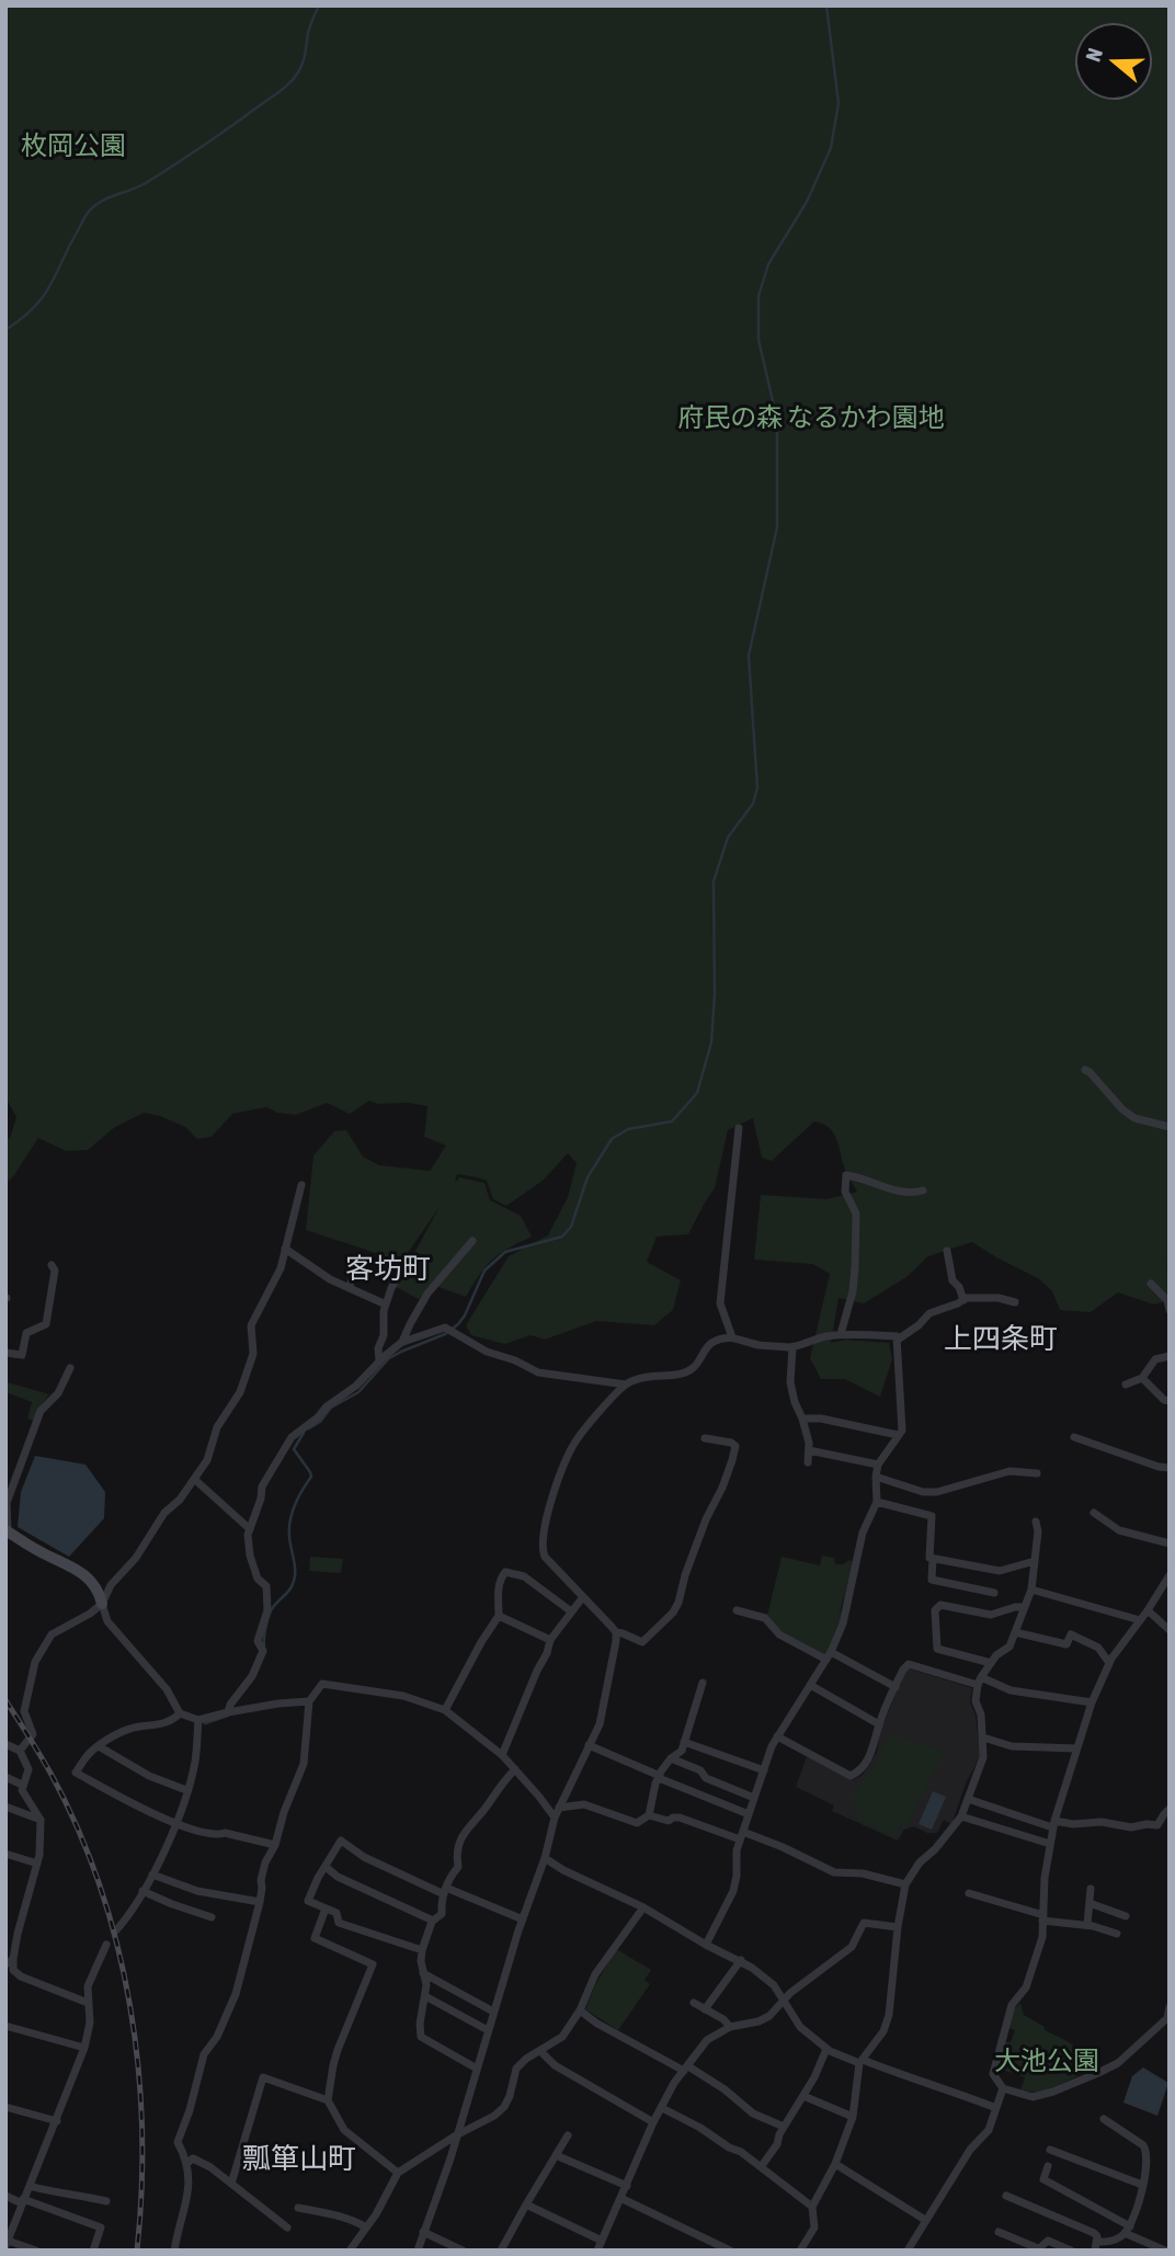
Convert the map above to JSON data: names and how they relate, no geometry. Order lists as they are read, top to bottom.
{
  "districts": ["客坊町", "上四条町", "瓢箪山町"],
  "parks": ["枚岡公園", "府民の森 なるかわ園地", "大池公園"],
  "north": "left"
}
